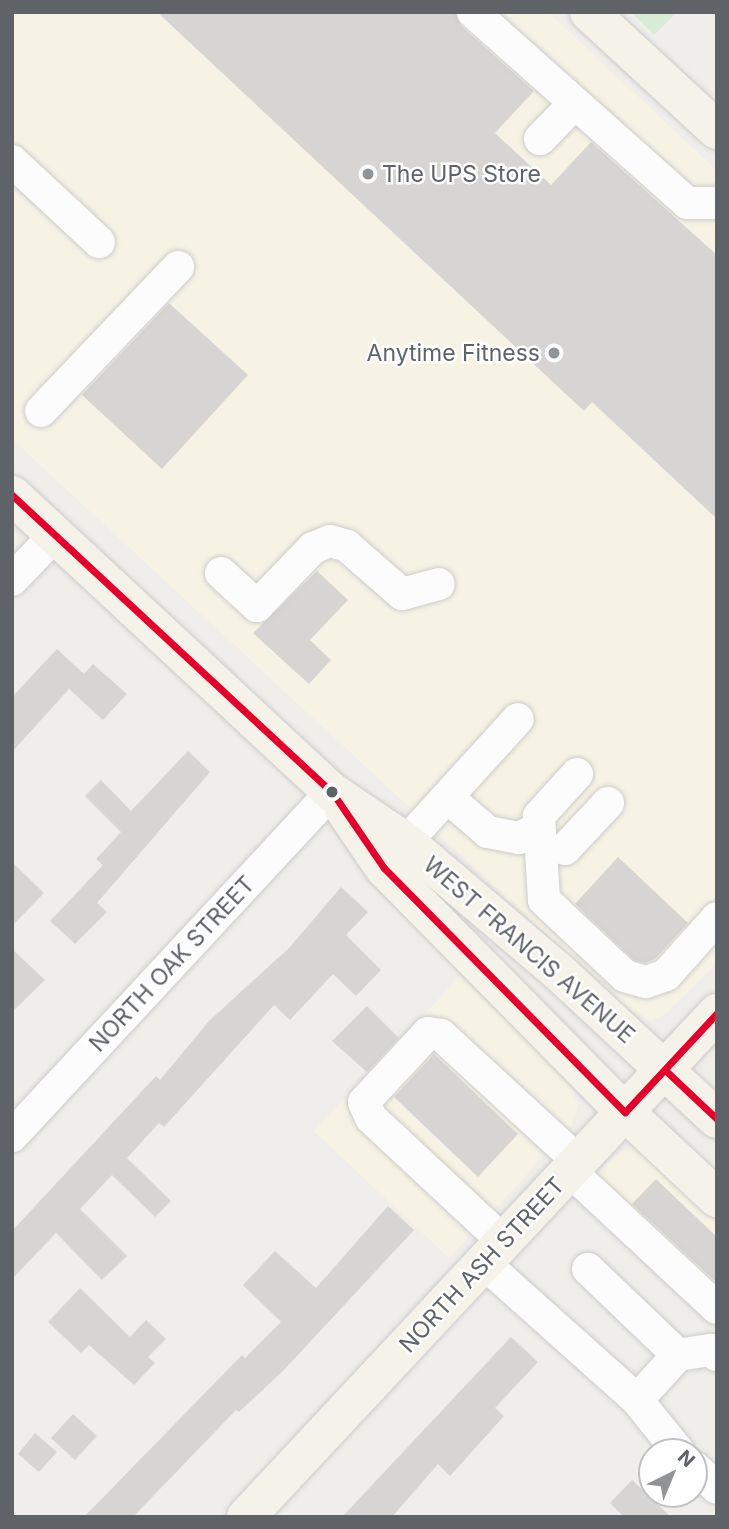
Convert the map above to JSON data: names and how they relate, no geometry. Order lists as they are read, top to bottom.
{
  "streets": {
    "main road": ["WEST FRANCIS AVENUE", "NORTH ASH STREET"],
    "street": ["NORTH OAK STREET"]
  },
  "crossings": [
    ["WEST FRANCIS AVENUE", "NORTH OAK STREET"],
    ["WEST FRANCIS AVENUE", "NORTH ASH STREET"]
  ],
  "places": ["The UPS Store", "Anytime Fitness"],
  "north": "top right"
}
